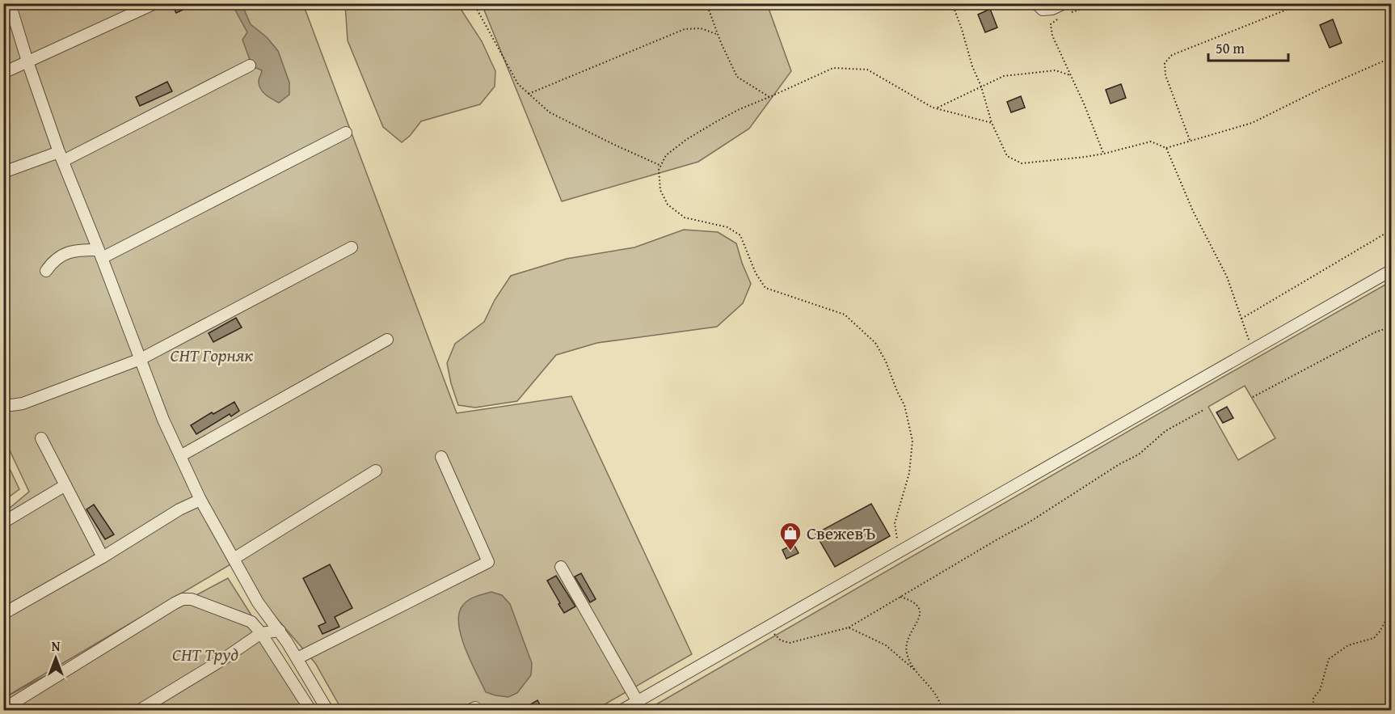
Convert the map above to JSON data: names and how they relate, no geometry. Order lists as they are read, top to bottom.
{
  "parks": ["СНТ Горняк", "СНТ Труд"],
  "places": {
    "shop": ["СвежевЪ"]
  },
  "scale_bar": "50 m",
  "north": "top"
}
